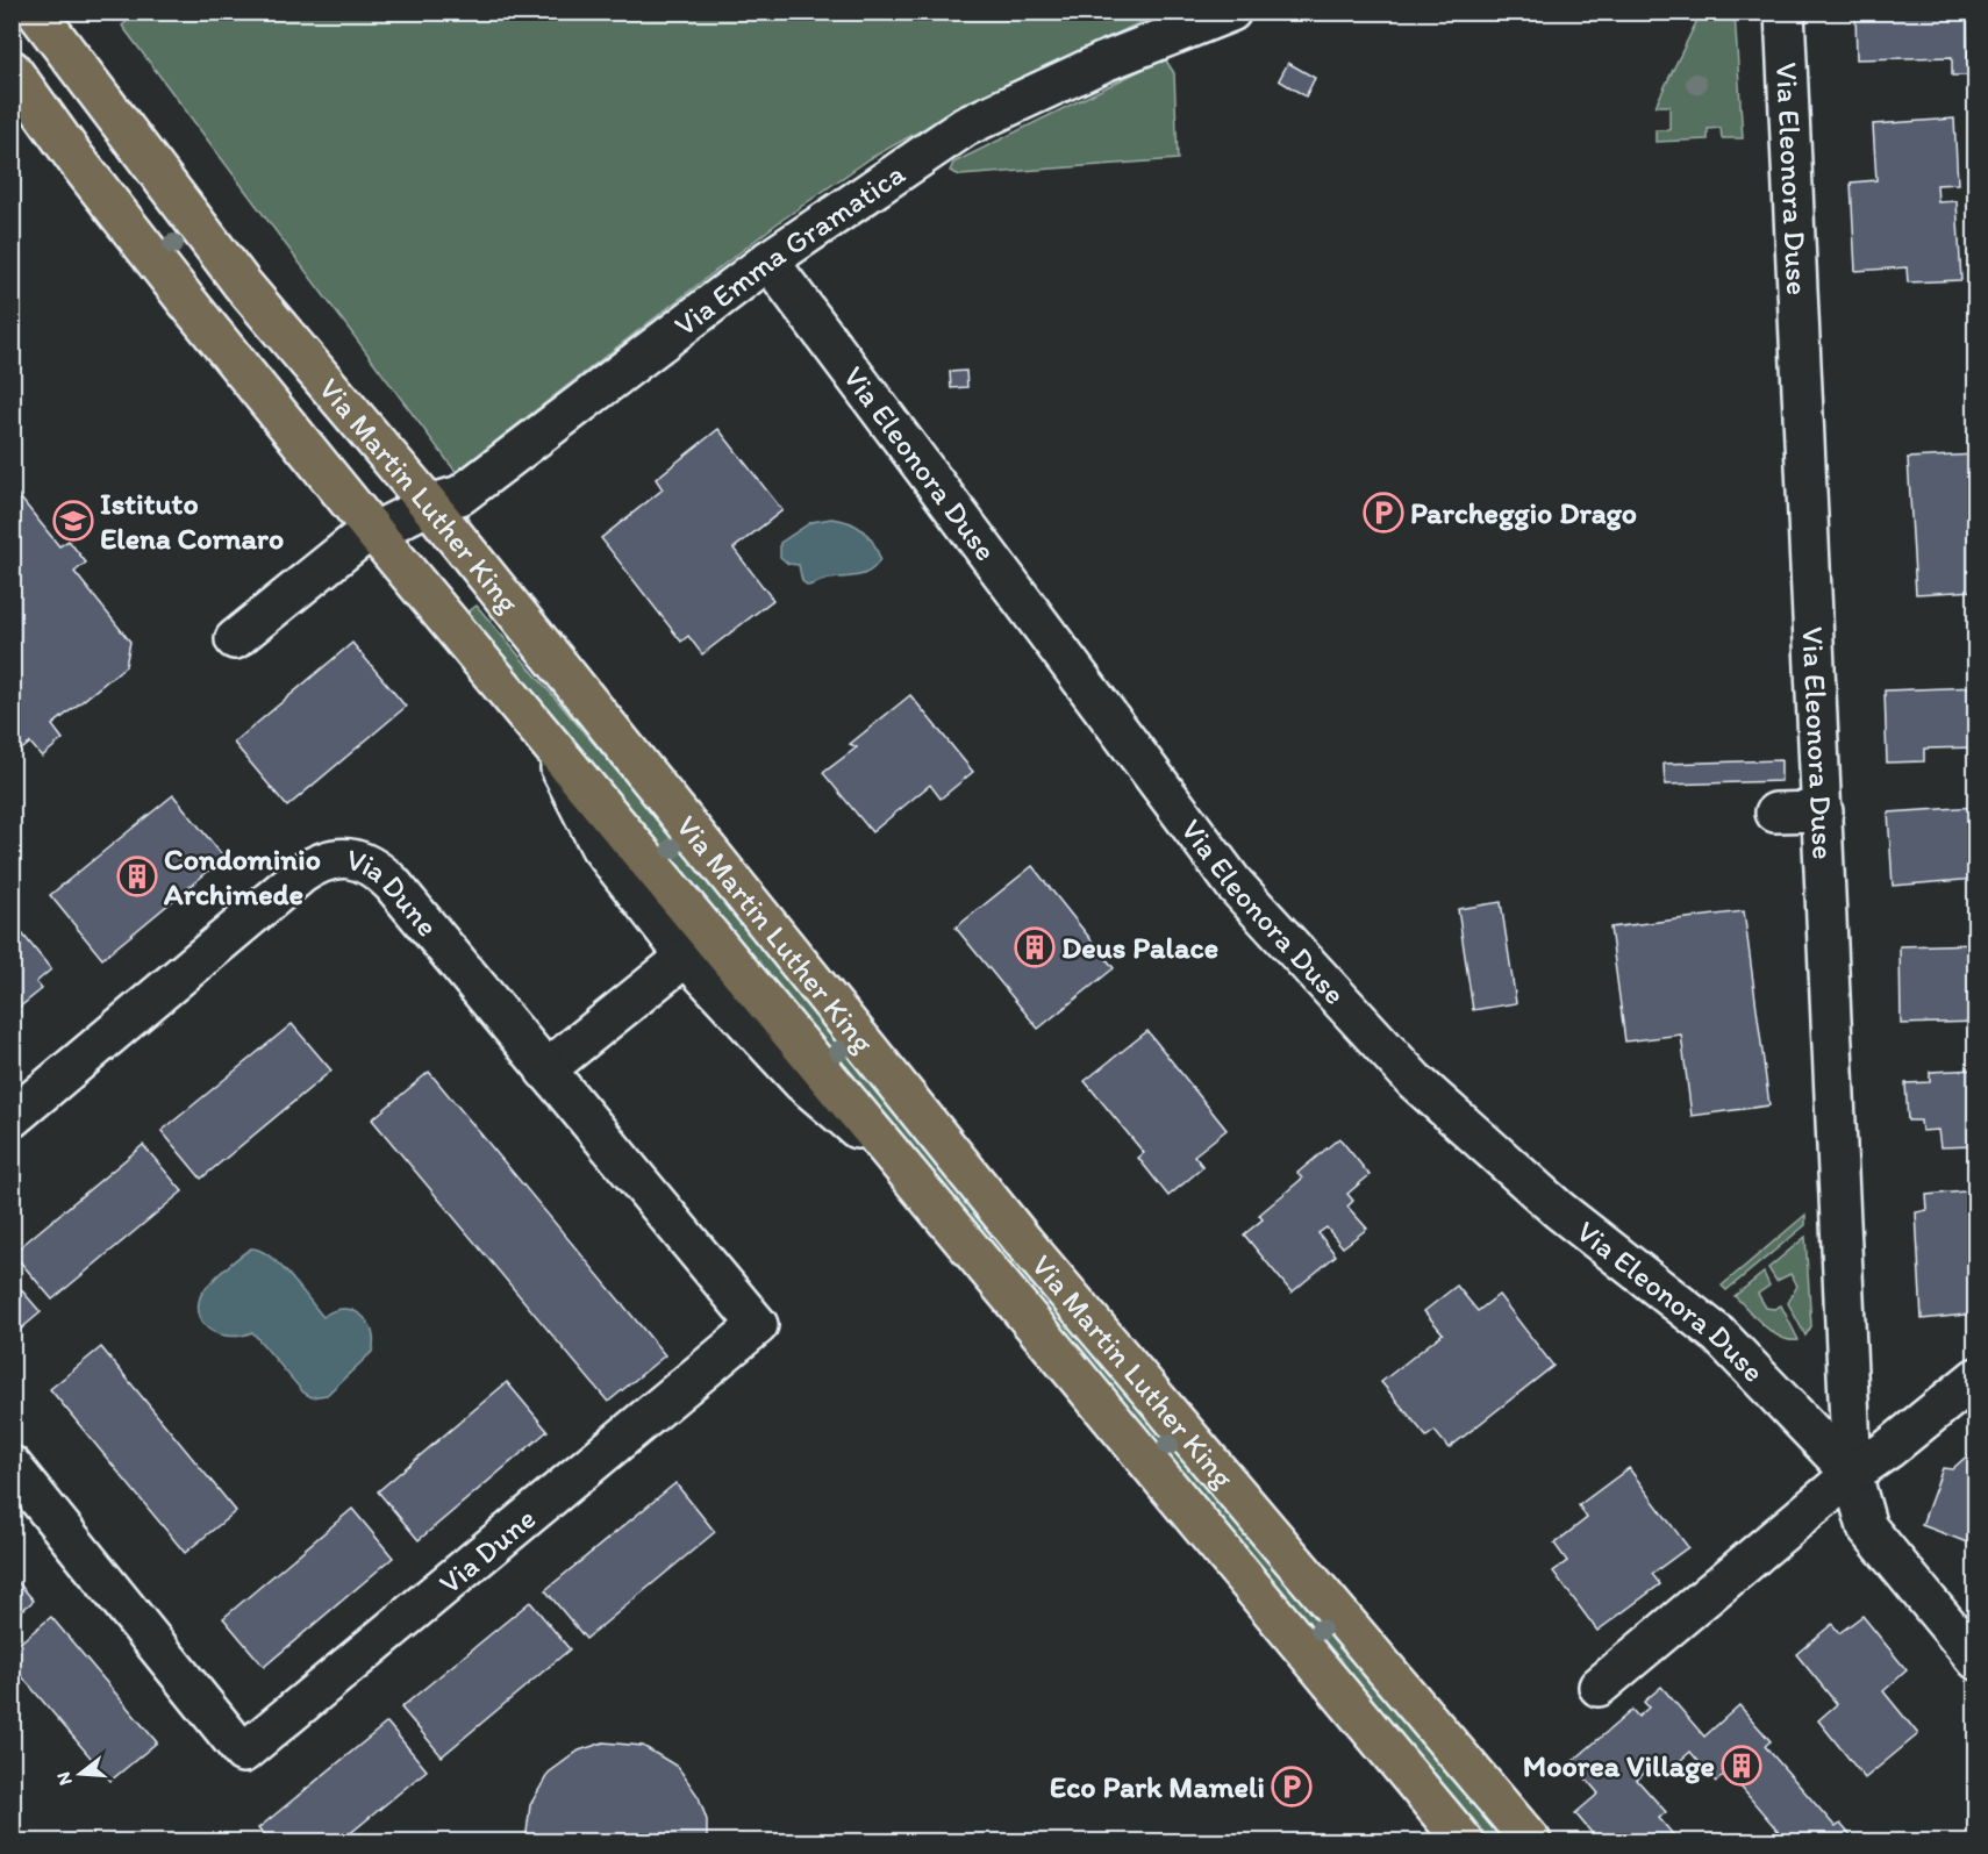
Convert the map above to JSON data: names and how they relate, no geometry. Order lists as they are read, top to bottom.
{
  "streets": {
    "main road": ["Via Martin Luther King"],
    "street": ["Via Eleonora Duse", "Via Emma Gramatica", "Via Dune"]
  },
  "crossings": [
    ["Via Eleonora Duse", "Via Emma Gramatica"],
    ["Via Emma Gramatica", "Via Martin Luther King"]
  ],
  "places": {
    "parking": ["Parcheggio Drago", "Eco Park Mameli"],
    "school or university": ["Istituto Elena Cornaro"],
    "building": ["Condominio Archimede", "Deus Palace", "Moorea Village"]
  },
  "north": "left"
}
